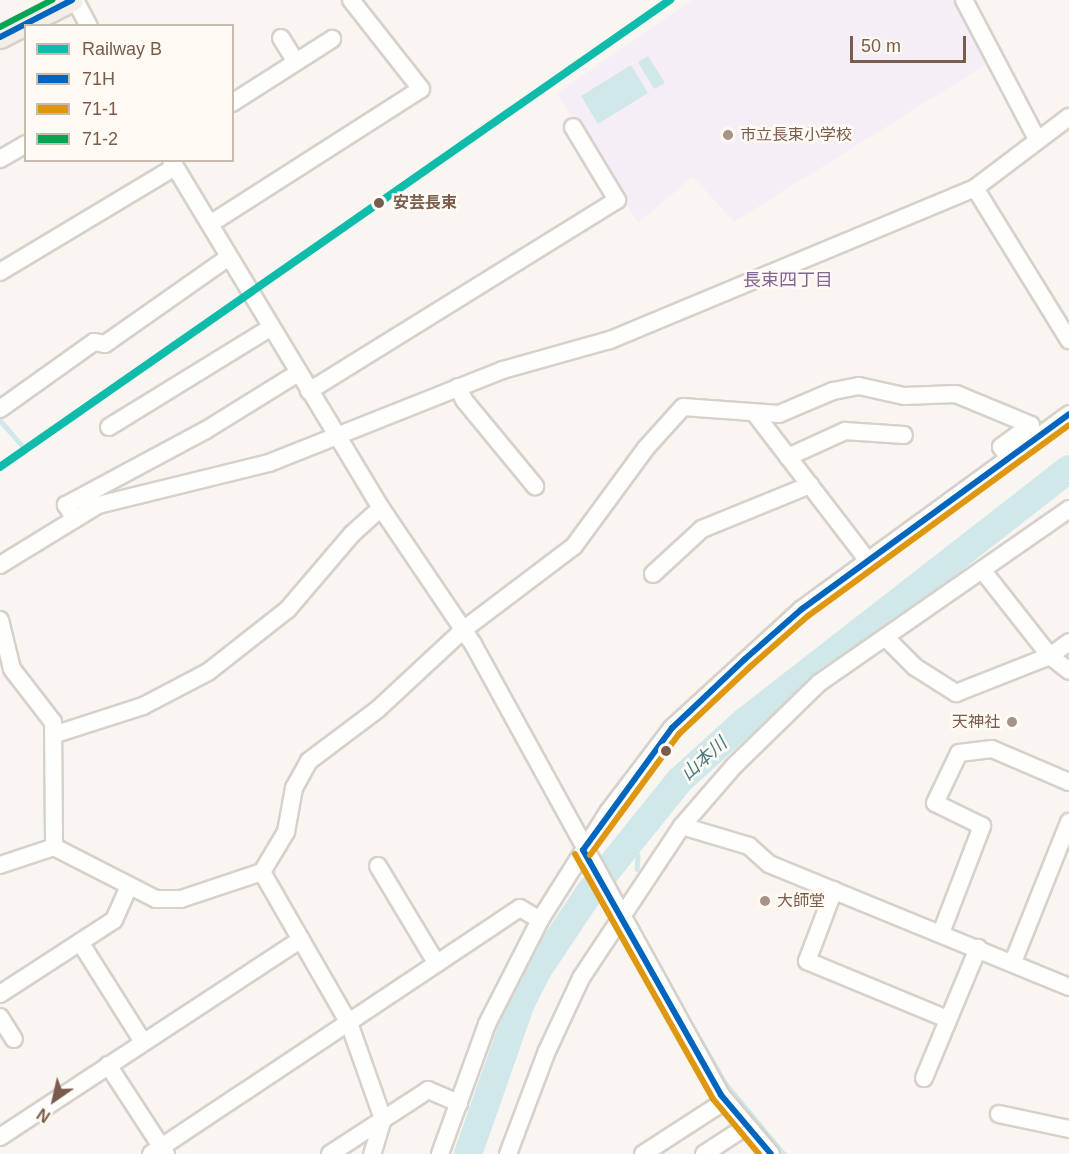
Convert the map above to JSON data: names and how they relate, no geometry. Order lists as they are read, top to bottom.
{
  "districts": ["長束四丁目"],
  "water": ["山本川"],
  "places": [
    "市立長束小学校",
    "安芸長束",
    "天神社",
    "大師堂"
  ],
  "lines": [
    "rail line B",
    "transit line 71H",
    "transit line 71-2",
    "transit line 71-1"
  ],
  "legend": [
    "Railway B",
    "71H",
    "71-1",
    "71-2"
  ],
  "scale_bar": "50 m",
  "north": "bottom left"
}
